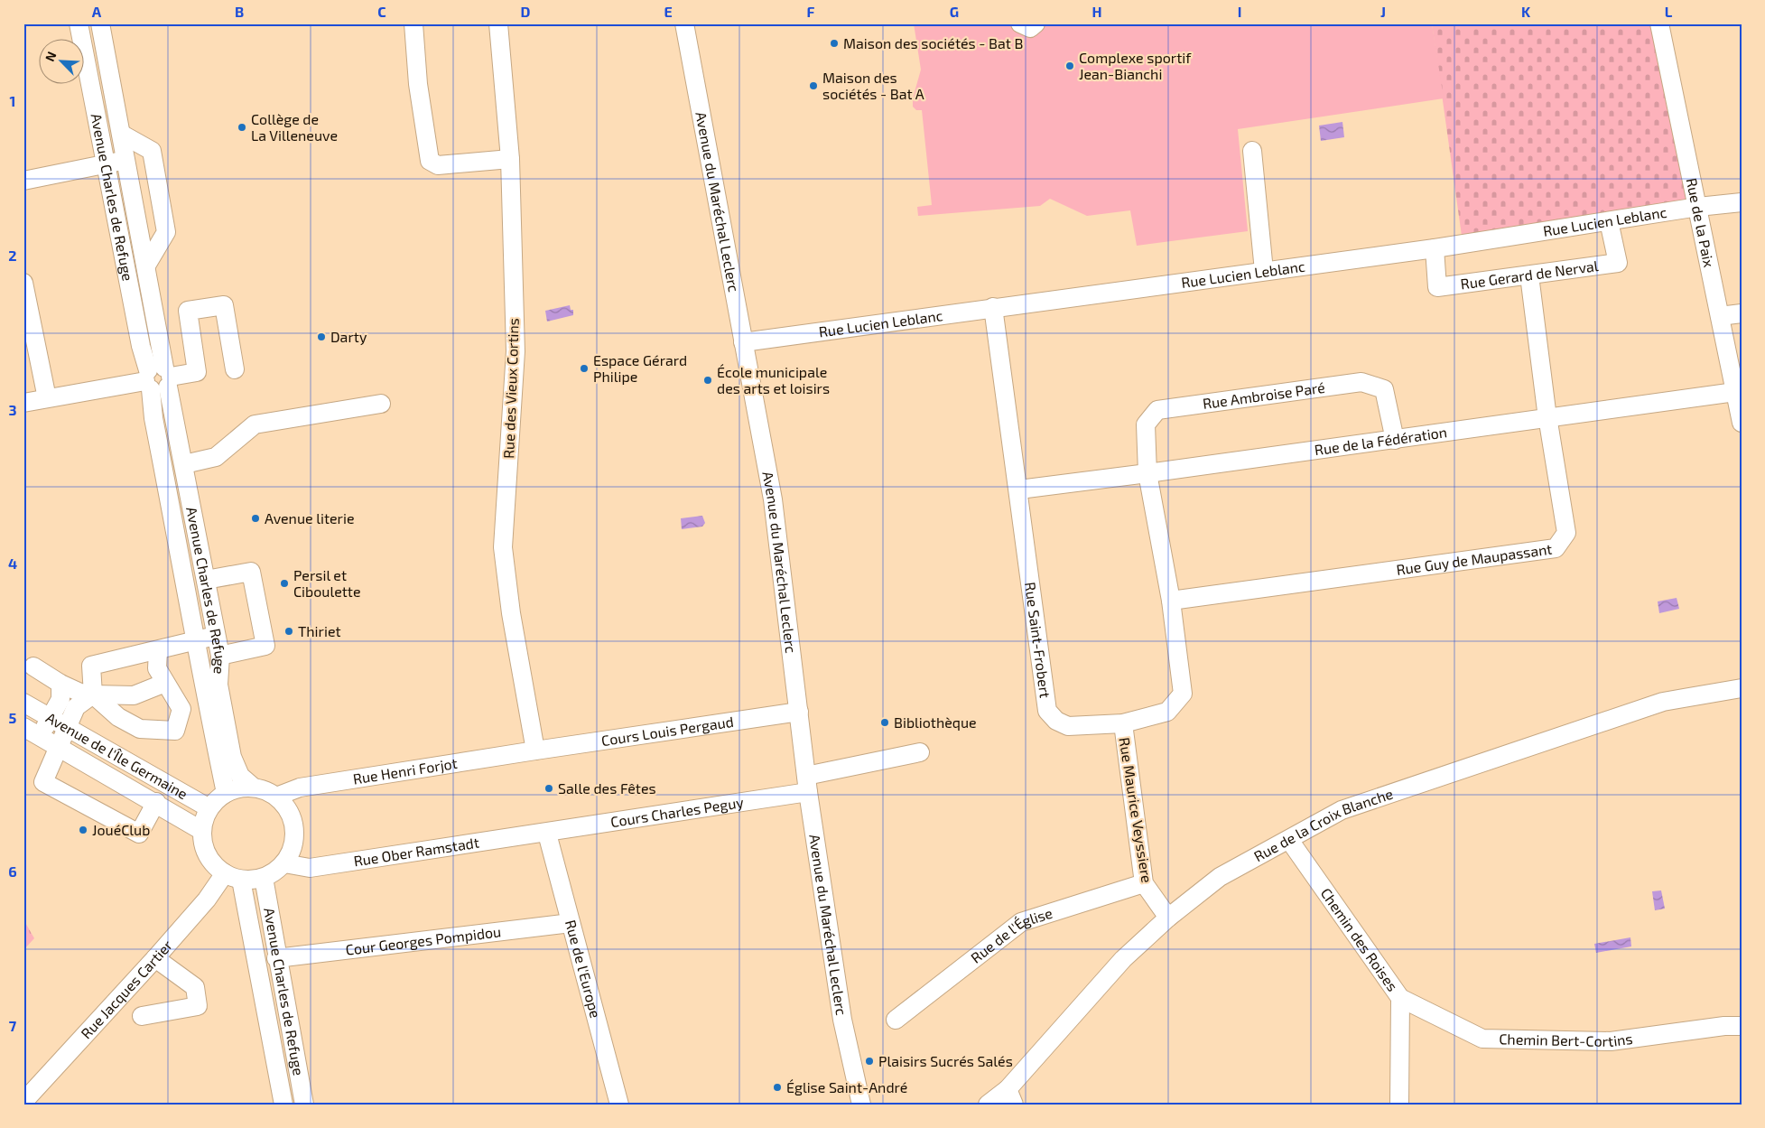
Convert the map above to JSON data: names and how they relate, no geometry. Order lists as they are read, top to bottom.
{
  "streets": {
    "street": [
      "Avenue Charles de Refuge",
      "Avenue du Maréchal Leclerc",
      "Rue Lucien Leblanc",
      "Rue de la Paix",
      "Rue Gerard de Nerval",
      "Rue des Vieux Cortins",
      "Rue Ambroise Paré",
      "Rue de la Fédération",
      "Rue Guy de Maupassant",
      "Rue Saint-Frobert",
      "Cours Louis Pergaud",
      "Avenue de l'Île Germaine",
      "Rue Henri Forjot",
      "Rue Maurice Veyssiere",
      "Cours Charles Peguy",
      "Rue de la Croix Blanche",
      "Rue Ober Ramstadt",
      "Rue de l'Église",
      "Chemin des Roises",
      "Cour Georges Pompidou",
      "Rue de l'Europe",
      "Rue Jacques Cartier",
      "Chemin Bert-Cortins"
    ]
  },
  "crossings": [
    ["Avenue Charles de Refuge", "Avenue de l'Île Germaine"],
    ["Avenue Charles de Refuge", "Rue Henri Forjot"],
    ["Avenue Charles de Refuge", "Rue Ober Ramstadt"],
    ["Avenue Charles de Refuge", "Cour Georges Pompidou"],
    ["Avenue Charles de Refuge", "Rue Jacques Cartier"],
    ["Avenue du Maréchal Leclerc", "Rue Lucien Leblanc"],
    ["Avenue du Maréchal Leclerc", "Cours Louis Pergaud"],
    ["Avenue du Maréchal Leclerc", "Cours Charles Peguy"],
    ["Rue Lucien Leblanc", "Rue de la Paix"],
    ["Rue Lucien Leblanc", "Rue Gerard de Nerval"],
    ["Rue Lucien Leblanc", "Rue Saint-Frobert"],
    ["Rue de la Paix", "Rue de la Fédération"],
    ["Rue Gerard de Nerval", "Rue Guy de Maupassant"],
    ["Rue des Vieux Cortins", "Cours Louis Pergaud"],
    ["Rue des Vieux Cortins", "Rue Henri Forjot"],
    ["Rue Ambroise Paré", "Rue de la Fédération"],
    ["Rue Ambroise Paré", "Rue Saint-Frobert"],
    ["Rue de la Fédération", "Rue Guy de Maupassant"],
    ["Rue de la Fédération", "Rue Saint-Frobert"],
    ["Rue Guy de Maupassant", "Rue Saint-Frobert"],
    ["Rue Saint-Frobert", "Rue Maurice Veyssiere"],
    ["Cours Louis Pergaud", "Rue Henri Forjot"],
    ["Avenue de l'Île Germaine", "Rue Henri Forjot"],
    ["Avenue de l'Île Germaine", "Rue Ober Ramstadt"],
    ["Avenue de l'Île Germaine", "Rue Jacques Cartier"],
    ["Rue Henri Forjot", "Rue Ober Ramstadt"],
    ["Rue Henri Forjot", "Rue Jacques Cartier"],
    ["Rue Maurice Veyssiere", "Rue de la Croix Blanche"],
    ["Rue Maurice Veyssiere", "Rue de l'Église"],
    ["Cours Charles Peguy", "Rue Ober Ramstadt"],
    ["Cours Charles Peguy", "Rue de l'Europe"],
    ["Rue de la Croix Blanche", "Chemin des Roises"],
    ["Rue Ober Ramstadt", "Rue de l'Europe"],
    ["Rue Ober Ramstadt", "Rue Jacques Cartier"],
    ["Chemin des Roises", "Chemin Bert-Cortins"],
    ["Cour Georges Pompidou", "Rue de l'Europe"]
  ],
  "places": [
    "Maison des sociétés - Bat B",
    "Complexe sportif Jean-Bianchi",
    "Maison des sociétés - Bat A",
    "Collège de La Villeneuve",
    "Darty",
    "Espace Gérard Philipe",
    "École municipale des arts et loisirs",
    "Avenue literie",
    "Persil et Ciboulette",
    "Thiriet",
    "Bibliothèque",
    "Salle des Fêtes",
    "JouéClub",
    "Plaisirs Sucrés Salés",
    "Église Saint-André"
  ],
  "north": "top left",
  "grid": {
    "columns": [
      "A",
      "B",
      "C",
      "D",
      "E",
      "F",
      "G",
      "H",
      "I",
      "J",
      "K",
      "L"
    ],
    "rows": [
      "1",
      "2",
      "3",
      "4",
      "5",
      "6",
      "7"
    ]
  }
}
